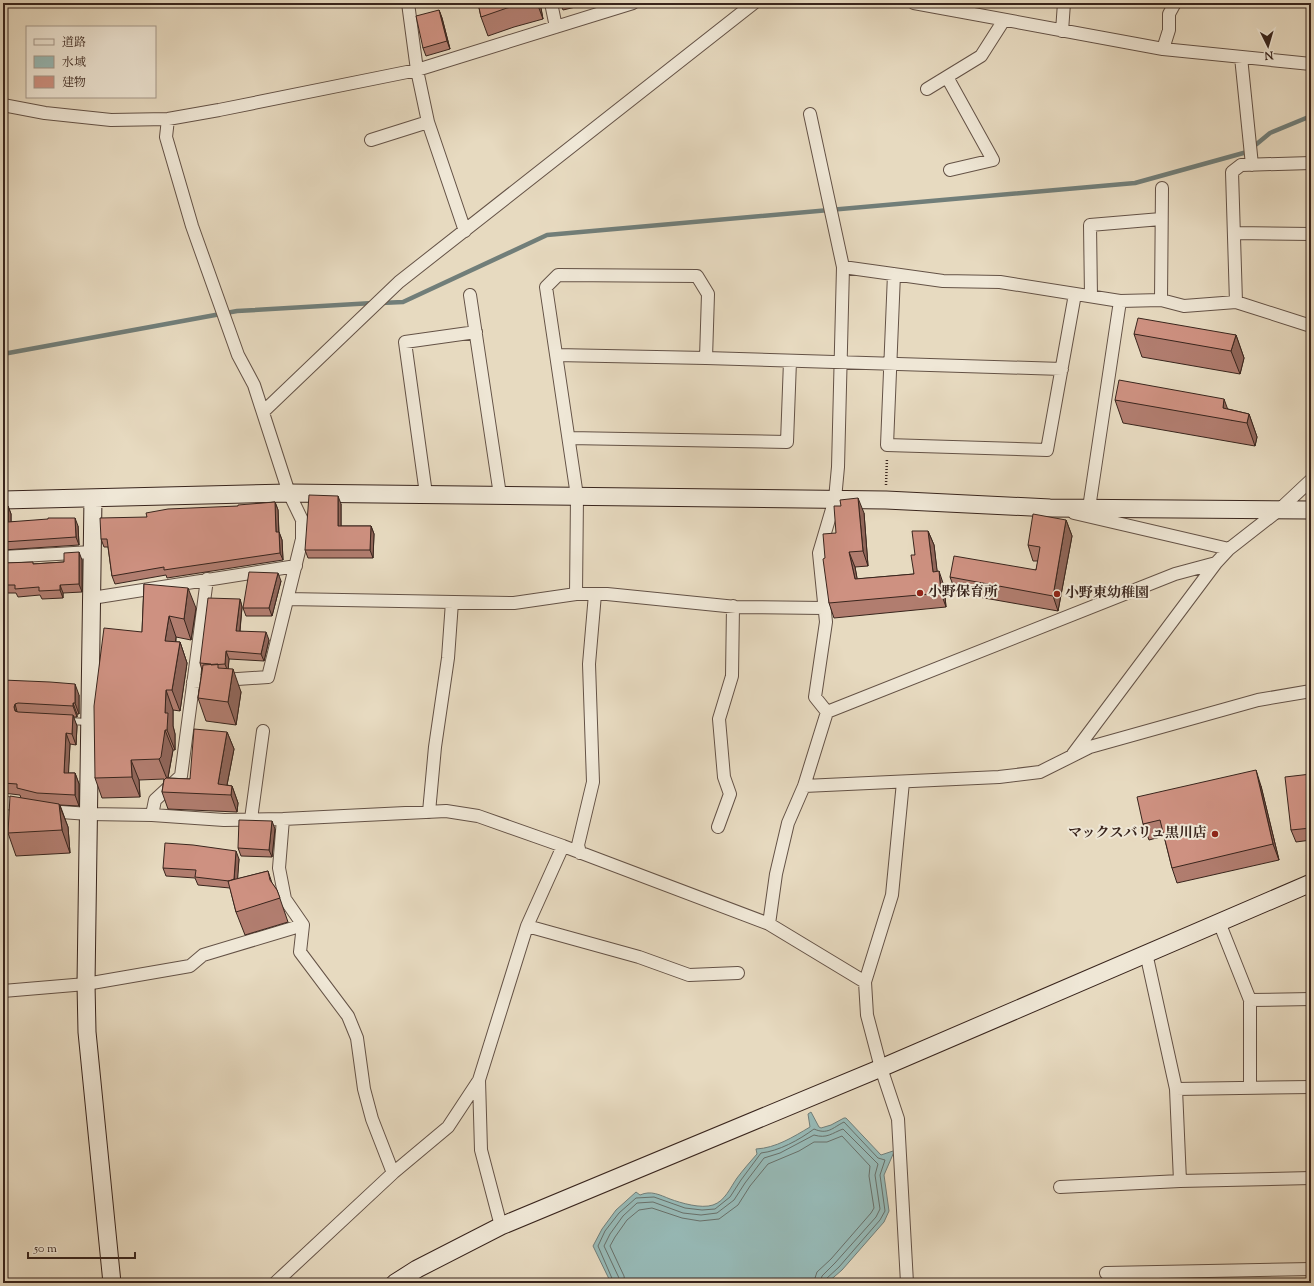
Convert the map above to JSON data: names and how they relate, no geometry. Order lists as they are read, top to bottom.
{
  "places": ["小野保育所", "小野東幼稚園", "マックスバリュ黒川店"],
  "legend": ["道路", "水域", "建物"],
  "scale_bar": "50 m",
  "north": "bottom"
}
